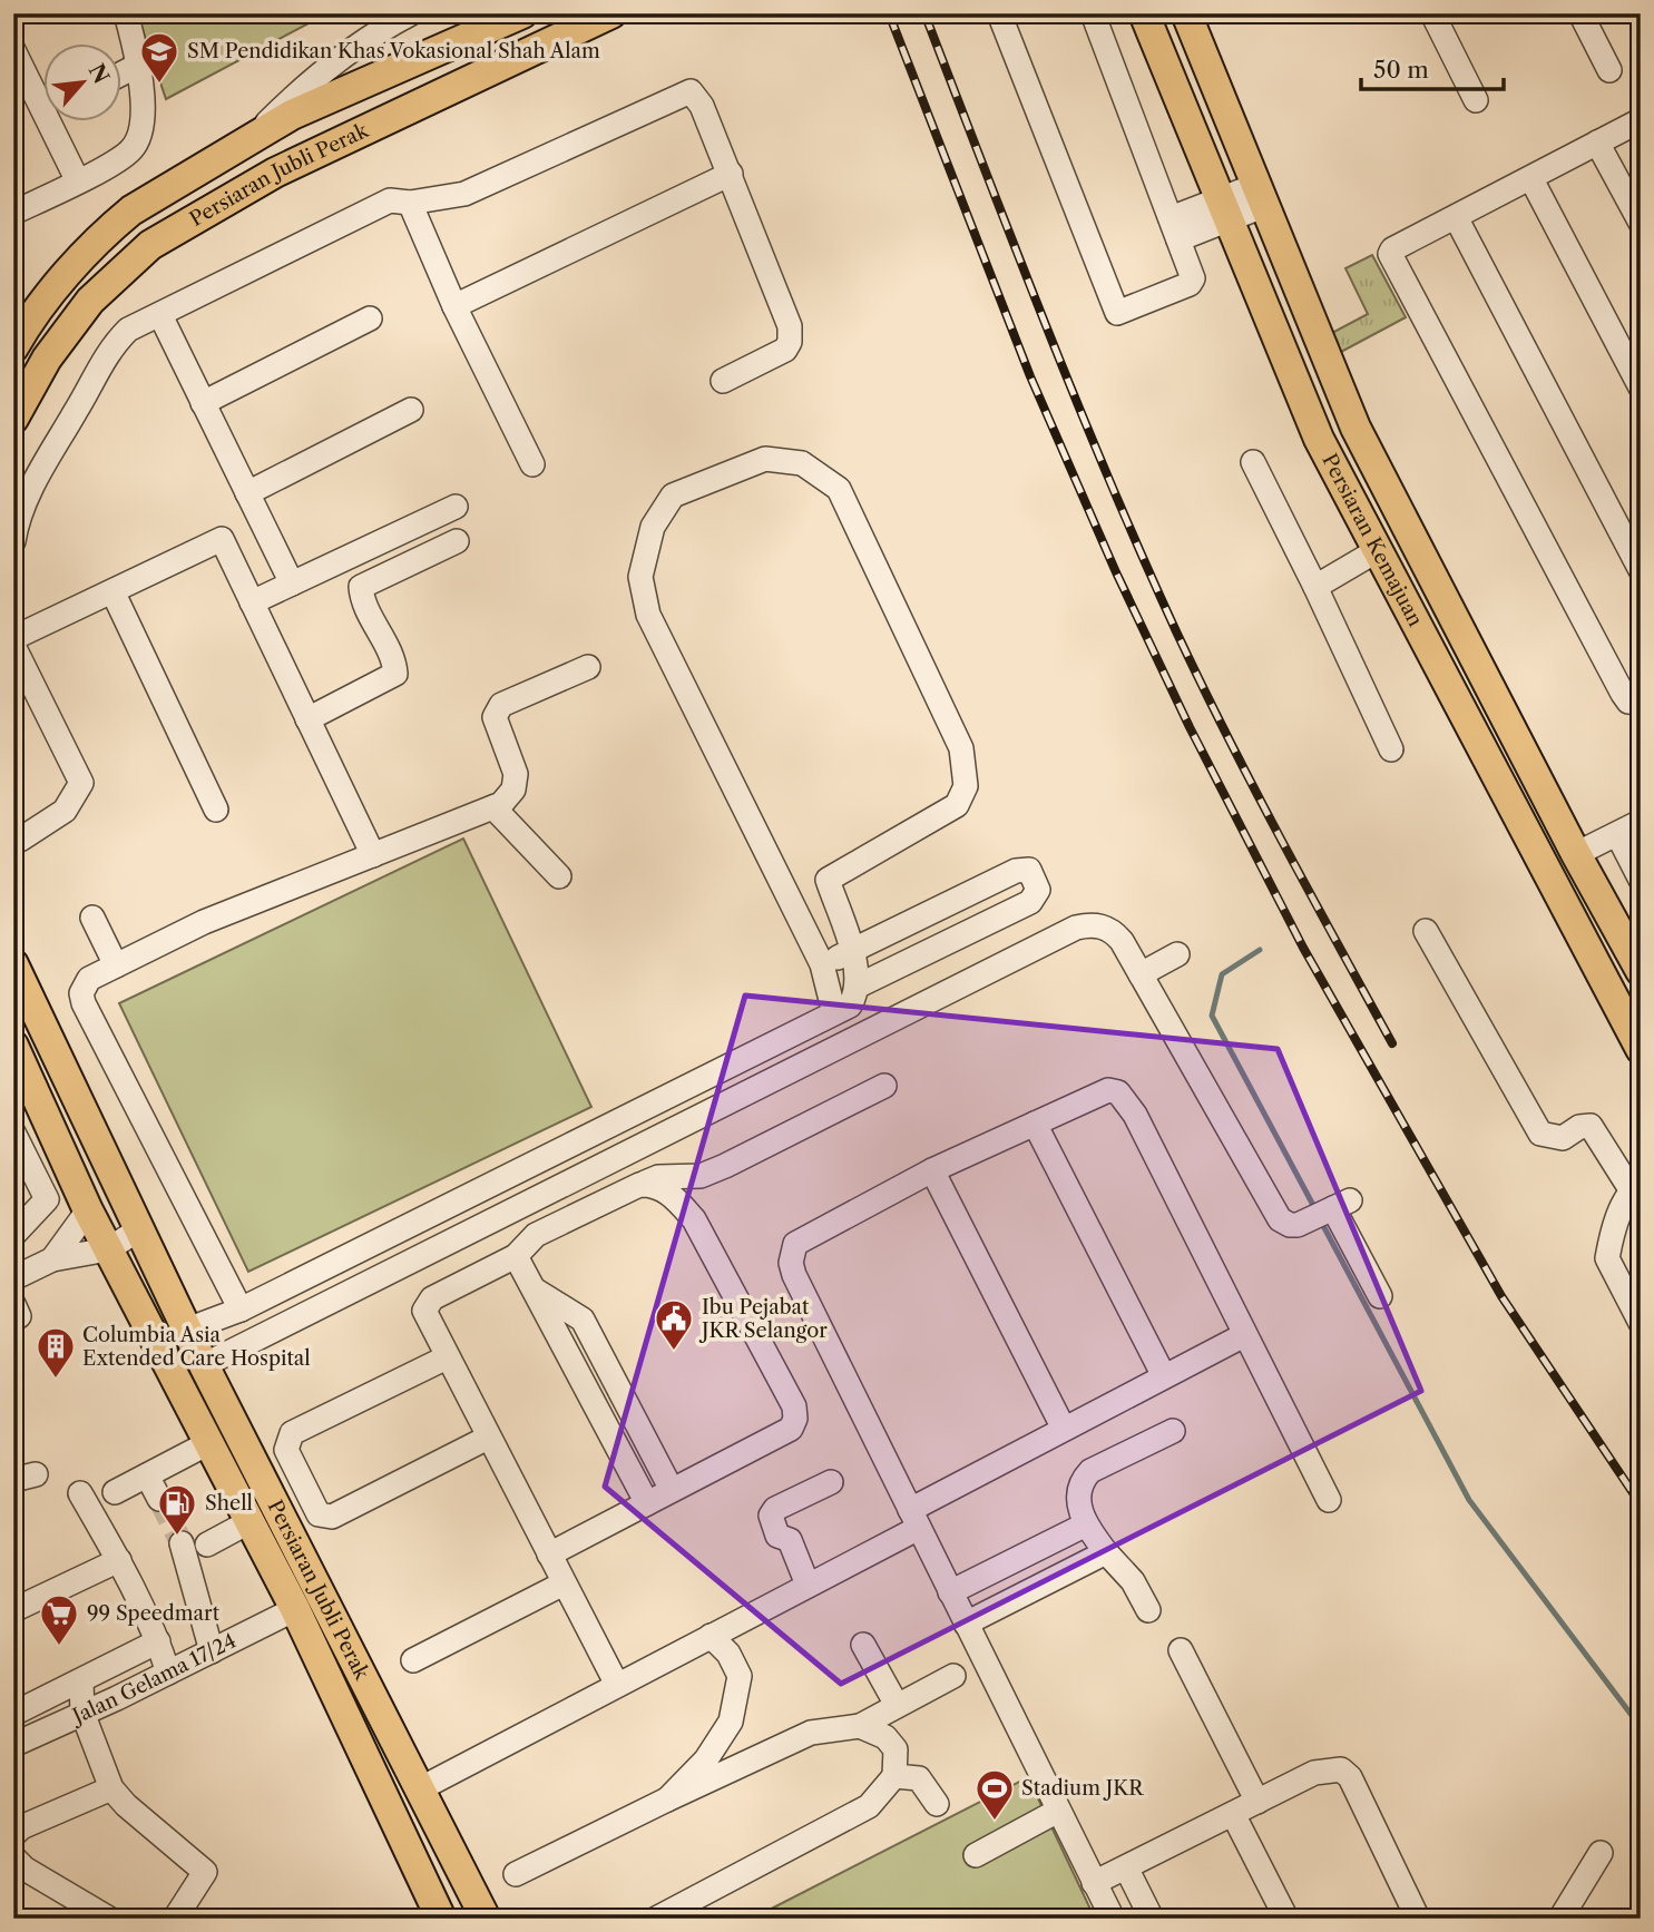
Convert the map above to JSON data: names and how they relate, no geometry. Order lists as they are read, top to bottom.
{
  "streets": {
    "main road": ["Persiaran Jubli Perak", "Persiaran Kemajuan"],
    "street": ["Jalan Gelama 17/24"]
  },
  "crossings": [
    ["Persiaran Jubli Perak", "Jalan Gelama 17/24"]
  ],
  "places": {
    "school or university": ["SM Pendidikan Khas Vokasional Shah Alam"],
    "public building": ["Ibu Pejabat JKR Selangor"],
    "building": ["Columbia Asia Extended Care Hospital"],
    "fuel station": ["Shell"],
    "supermarket": ["99 Speedmart"],
    "sports": ["Stadium JKR"]
  },
  "scale_bar": "50 m",
  "north": "top right"
}
